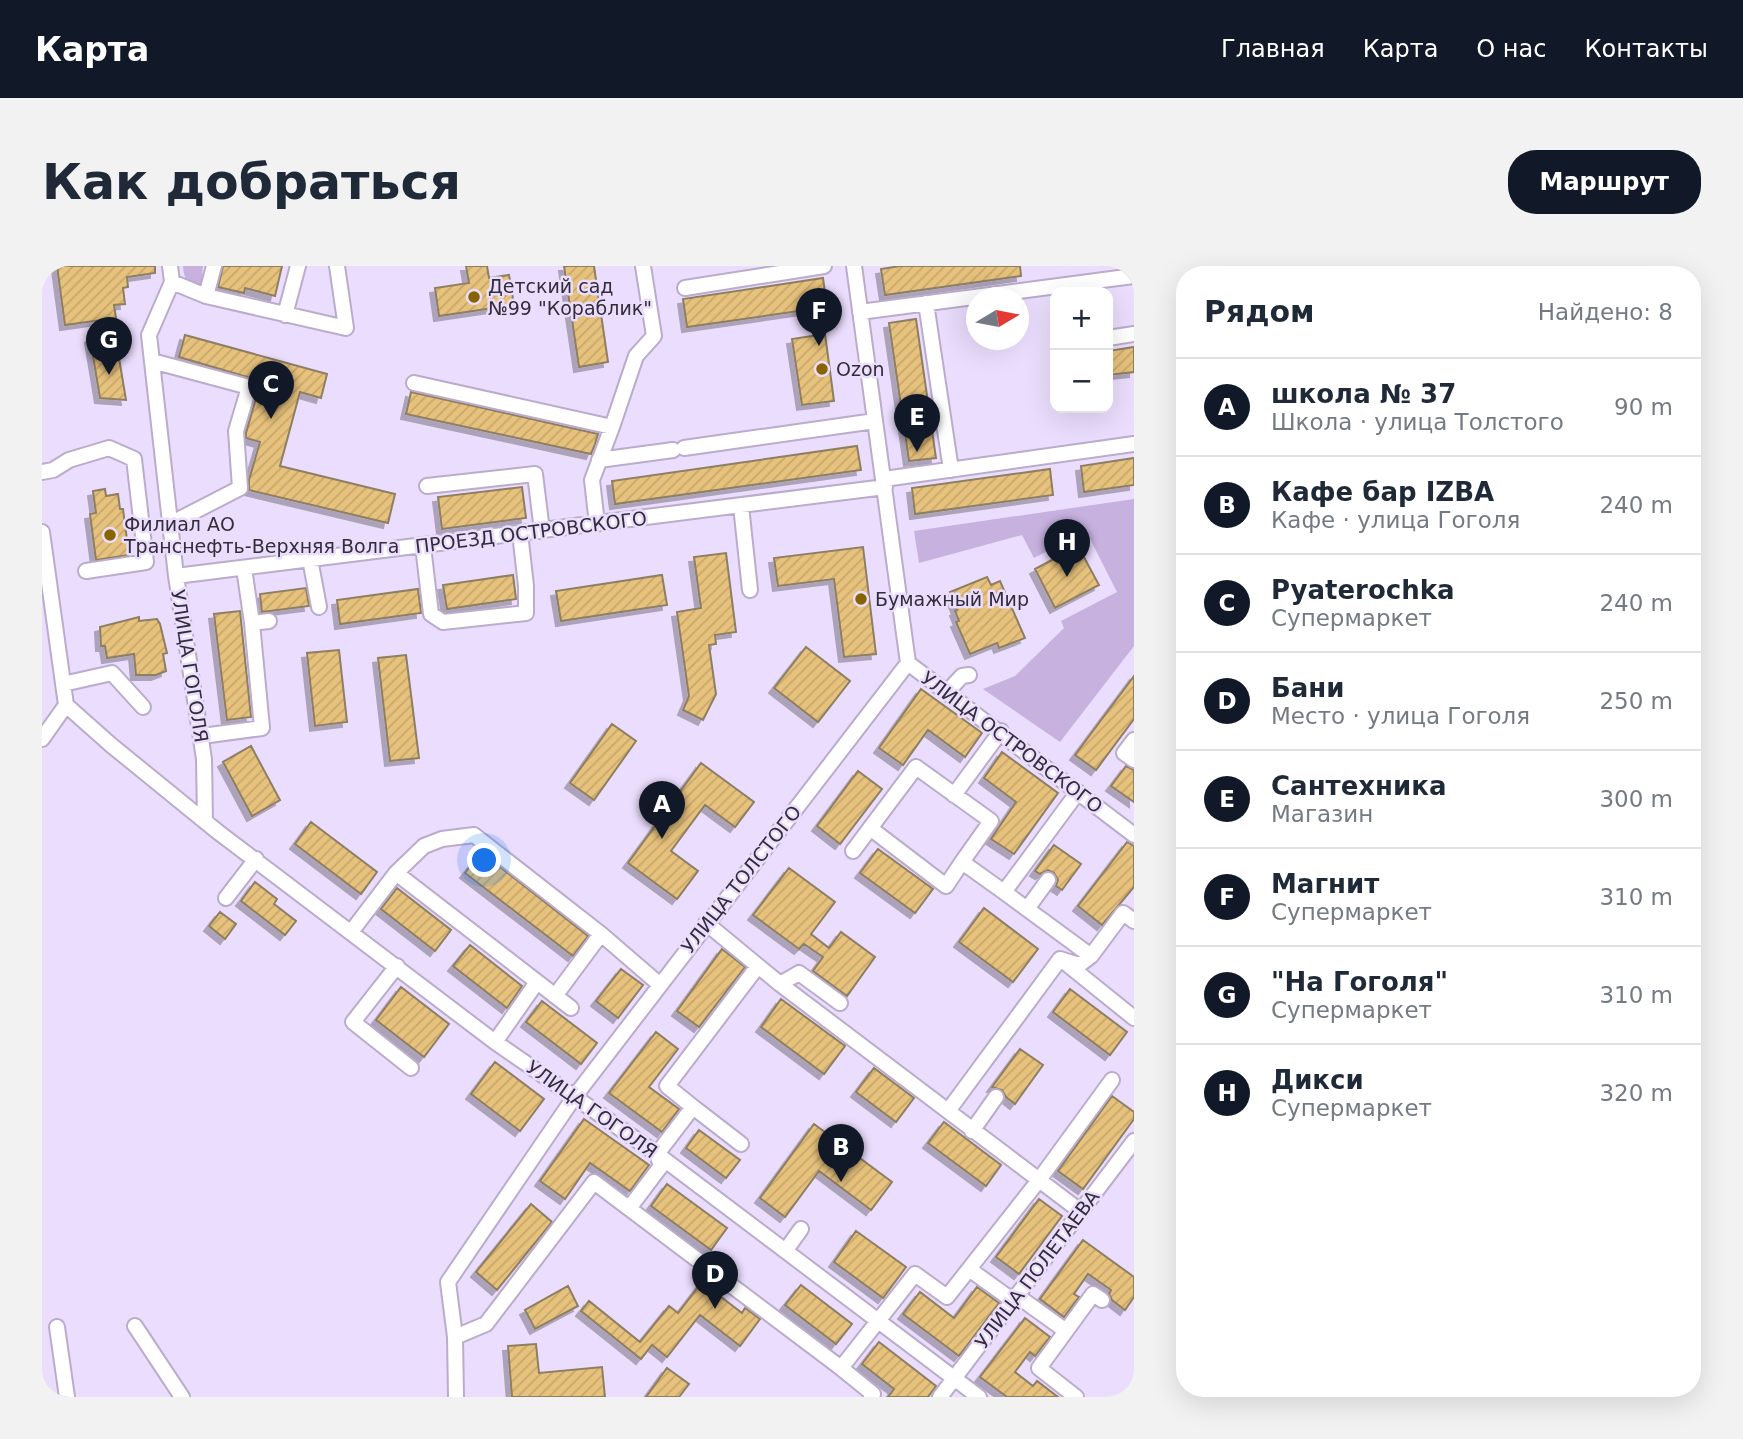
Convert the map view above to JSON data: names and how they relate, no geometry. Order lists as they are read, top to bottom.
{
  "streets": {
    "street": [
      "ПРОЕЗД ОСТРОВСКОГО",
      "УЛИЦА ГОГОЛЯ",
      "УЛИЦА ОСТРОВСКОГО",
      "УЛИЦА ТОЛСТОГО",
      "УЛИЦА ПОЛЕТАЕВА"
    ]
  },
  "crossings": [
    ["ПРОЕЗД ОСТРОВСКОГО", "УЛИЦА ГОГОЛЯ"],
    ["ПРОЕЗД ОСТРОВСКОГО", "УЛИЦА ОСТРОВСКОГО"],
    ["УЛИЦА ГОГОЛЯ", "УЛИЦА ТОЛСТОГО"],
    ["УЛИЦА ГОГОЛЯ", "УЛИЦА ПОЛЕТАЕВА"],
    ["УЛИЦА ОСТРОВСКОГО", "УЛИЦА ТОЛСТОГО"]
  ],
  "places": [
    "Детский сад №99 \"Кораблик\"",
    "Ozon",
    "Филиал АО Транснефть-Верхняя Волга",
    "Бумажный Мир"
  ],
  "north": "right",
  "page": {
    "header": "Карта",
    "nav": [
      "Главная",
      "Карта",
      "О нас",
      "Контакты"
    ],
    "buttons": "Маршрут",
    "title": "Как добраться",
    "heading": ["Рядом", "Найдено: 8"],
    "map_buttons": ["+", "−"],
    "pins": [
      "F",
      "G",
      "C",
      "E",
      "H",
      "A",
      "B",
      "D"
    ],
    "list": [
      {
        "mark": "A",
        "name": "школа № 37",
        "note": "Школа · улица Толстого",
        "value": "90 m"
      },
      {
        "mark": "B",
        "name": "Кафе бар IZBA",
        "note": "Кафе · улица Гоголя",
        "value": "240 m"
      },
      {
        "mark": "C",
        "name": "Pyaterochka",
        "note": "Супермаркет",
        "value": "240 m"
      },
      {
        "mark": "D",
        "name": "Бани",
        "note": "Место · улица Гоголя",
        "value": "250 m"
      },
      {
        "mark": "E",
        "name": "Сантехника",
        "note": "Магазин",
        "value": "300 m"
      },
      {
        "mark": "F",
        "name": "Магнит",
        "note": "Супермаркет",
        "value": "310 m"
      },
      {
        "mark": "G",
        "name": "\"На Гоголя\"",
        "note": "Супермаркет",
        "value": "310 m"
      },
      {
        "mark": "H",
        "name": "Дикси",
        "note": "Супермаркет",
        "value": "320 m"
      }
    ]
  }
}
